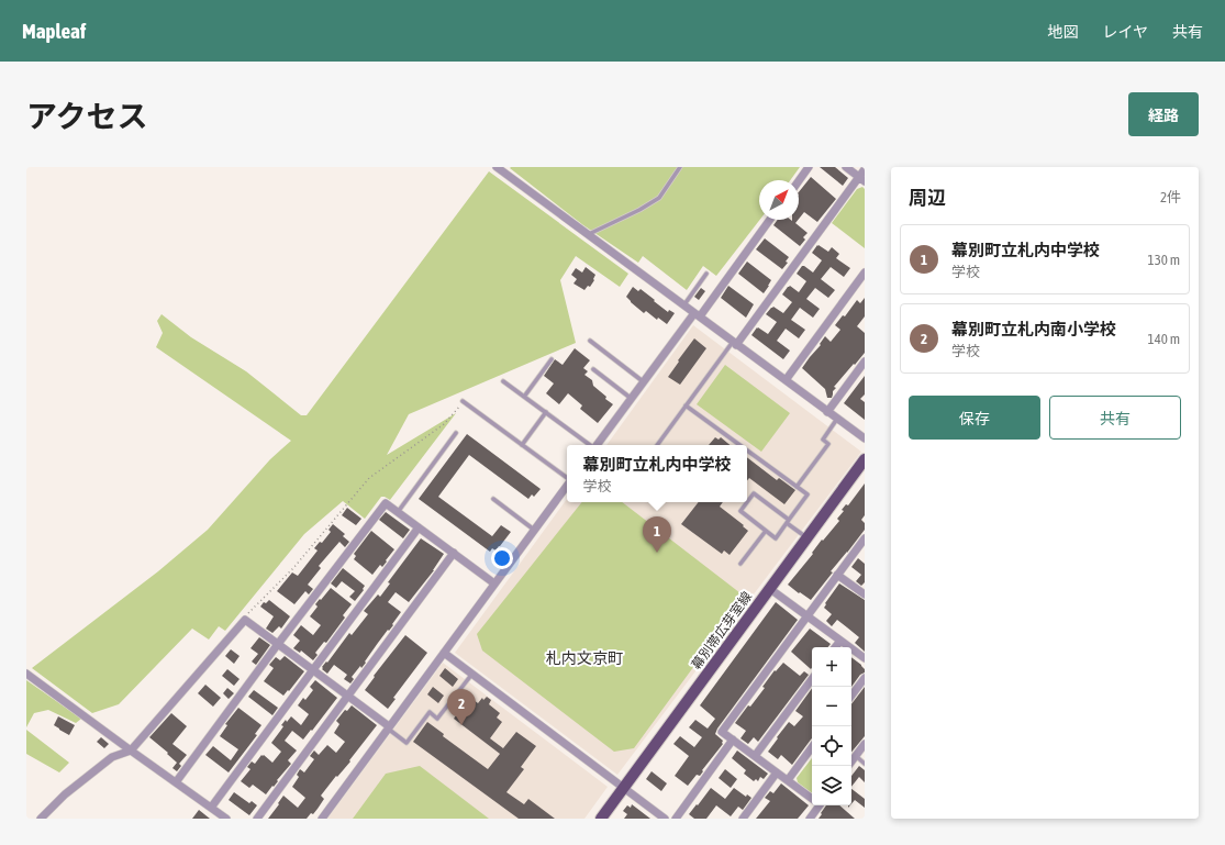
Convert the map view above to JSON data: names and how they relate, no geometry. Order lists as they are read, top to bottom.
{
  "streets": {
    "main road": ["幕別帯広芽室線"]
  },
  "districts": ["札内文京町"],
  "north": "top right",
  "page": {
    "header": "Mapleaf",
    "nav": ["地図", "レイヤ", "共有"],
    "title": "アクセス",
    "buttons": [
      "経路",
      ["保存", "共有"]
    ],
    "heading": ["周辺", "2件"],
    "list": [
      {
        "mark": "1",
        "name": "幕別町立札内中学校",
        "note": "学校",
        "value": "130 m"
      },
      {
        "mark": "2",
        "name": "幕別町立札内南小学校",
        "note": "学校",
        "value": "140 m"
      }
    ],
    "popup": ["幕別町立札内中学校", "学校"],
    "pins": ["1", "2"],
    "map_buttons": ["+", "−"]
  }
}
